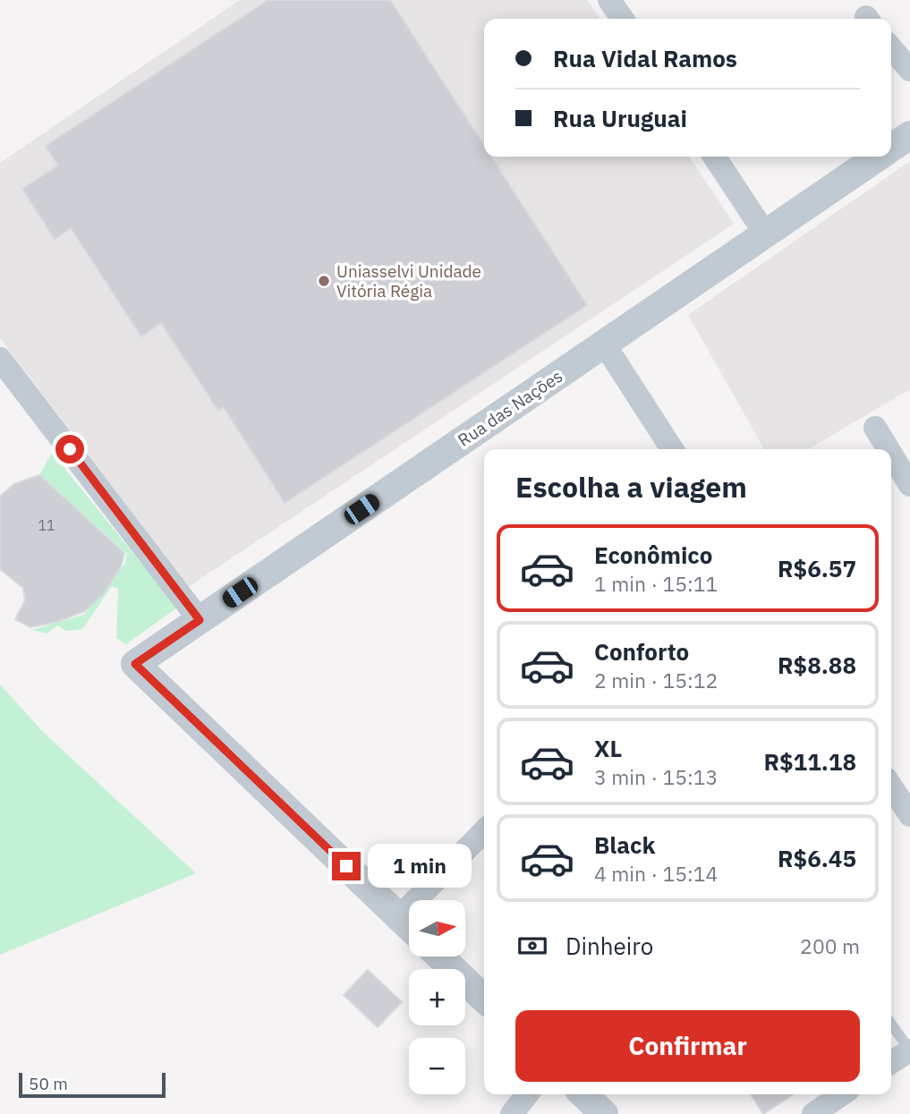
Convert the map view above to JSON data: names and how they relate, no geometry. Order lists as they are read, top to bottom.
{
  "streets": {
    "street": ["Rua das Nações"]
  },
  "places": ["Uniasselvi Unidade Vitória Régia"],
  "house_numbers": ["11"],
  "scale_bar": "50 m",
  "north": "right",
  "page": {
    "banner": ["Rua Vidal Ramos", "Rua Uruguai"],
    "heading": "Escolha a viagem",
    "list": [
      {
        "name": "Econômico",
        "note": "1 min · 15:11",
        "value": "R$6.57"
      },
      {
        "name": "Conforto",
        "note": "2 min · 15:12",
        "value": "R$8.88"
      },
      {
        "name": "XL",
        "note": "3 min · 15:13",
        "value": "R$11.18"
      },
      {
        "name": "Black",
        "note": "4 min · 15:14",
        "value": "R$6.45"
      }
    ],
    "bubble": "1 min",
    "map_buttons": ["+", "−"],
    "pay": ["Dinheiro", "200 m"],
    "buttons": "Confirmar",
    "scale": "50 m"
  }
}
